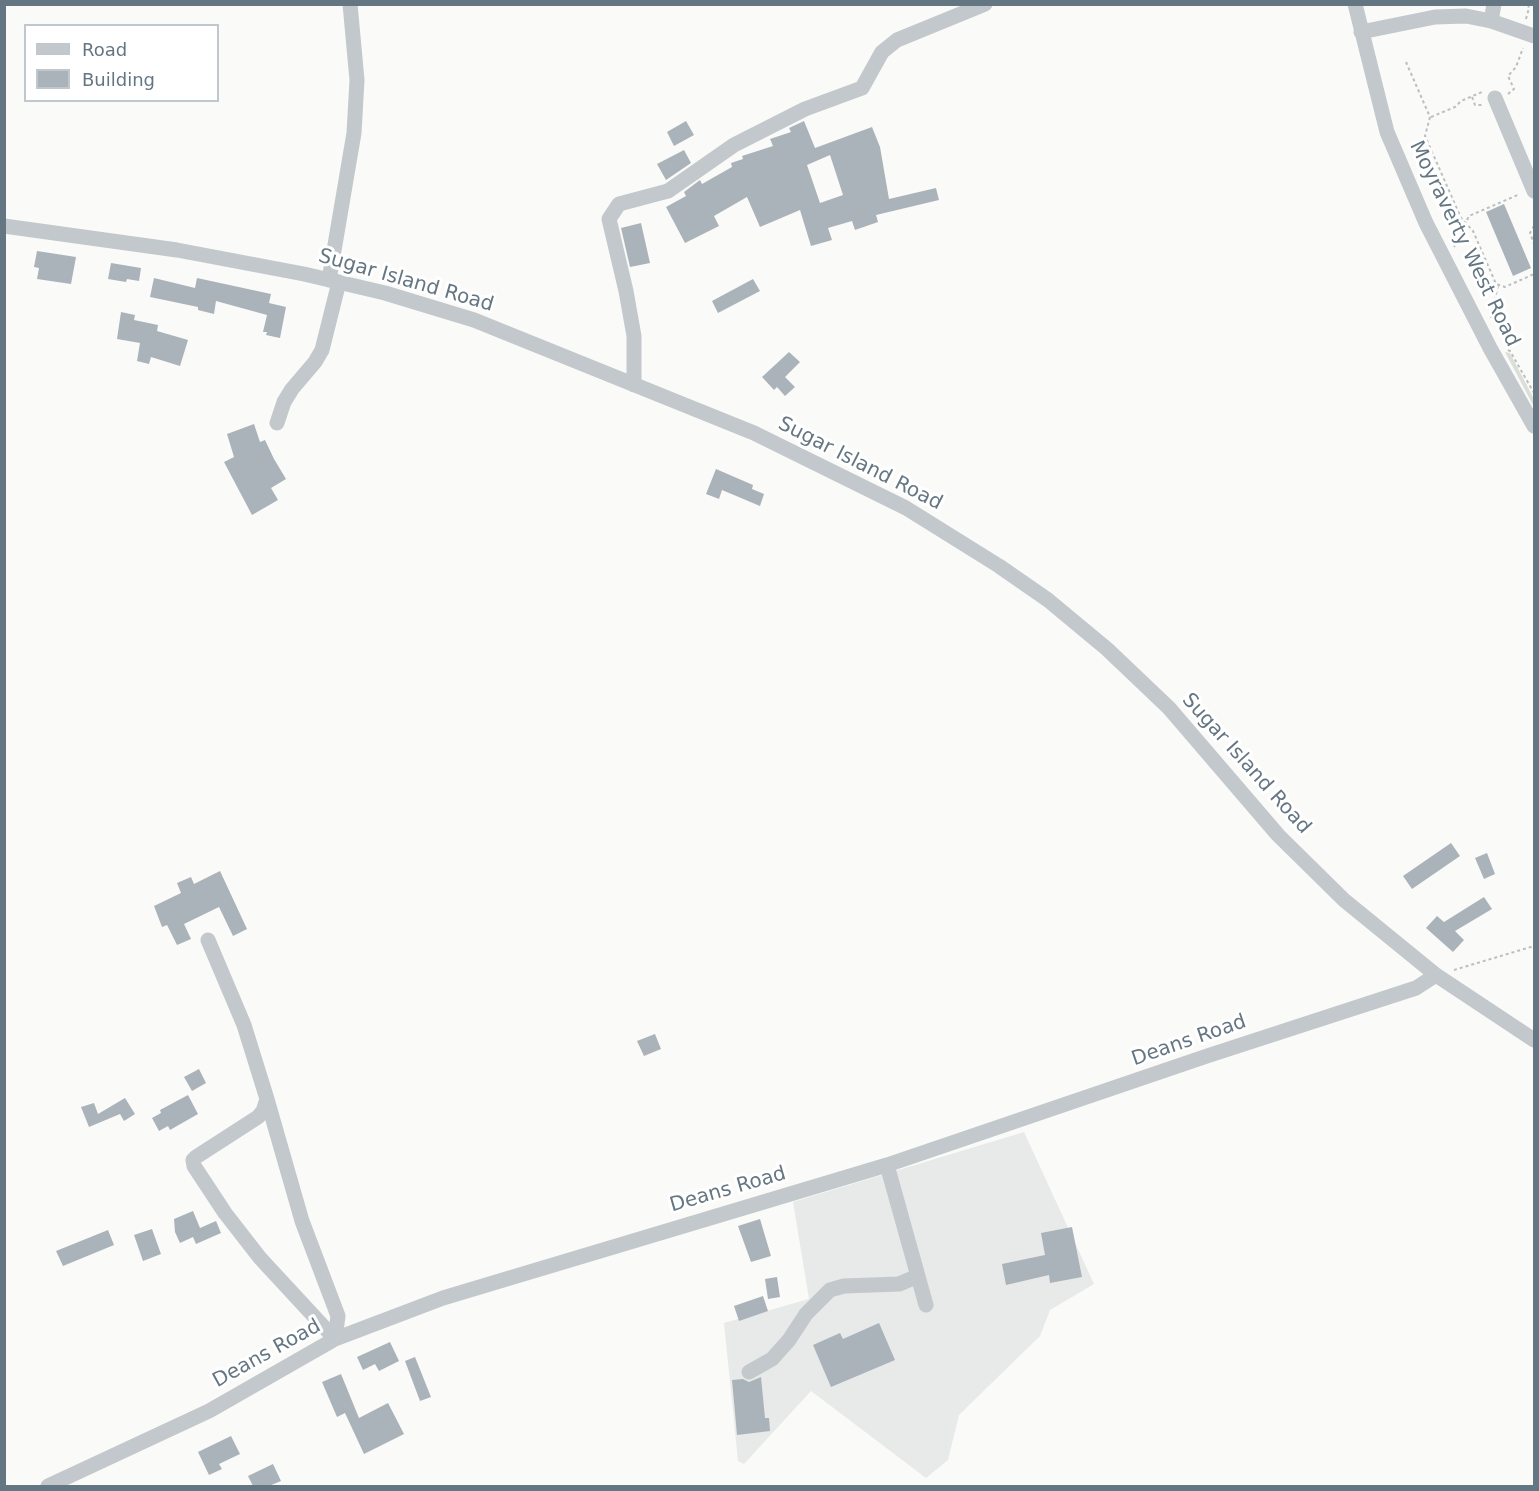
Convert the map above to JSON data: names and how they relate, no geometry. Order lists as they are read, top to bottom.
{
  "streets": {
    "street": ["Moyraverty West Road", "Sugar Island Road", "Deans Road"]
  },
  "crossings": [
    ["Sugar Island Road", "Deans Road"]
  ],
  "legend": ["Road", "Building"]
}
